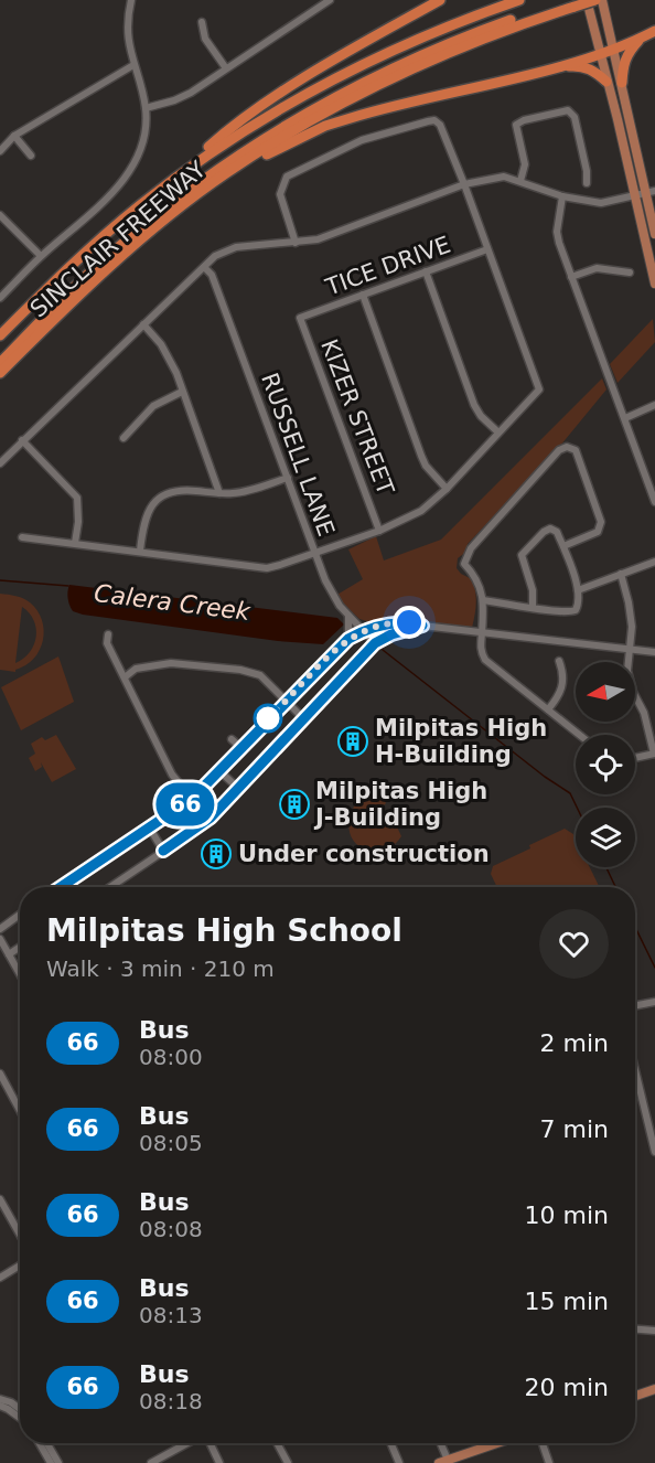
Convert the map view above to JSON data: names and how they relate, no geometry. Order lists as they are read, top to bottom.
{
  "streets": {
    "highway": ["SINCLAIR FREEWAY"],
    "street": ["TICE DRIVE", "KIZER STREET", "RUSSELL LANE"]
  },
  "crossings": [
    ["TICE DRIVE", "KIZER STREET"]
  ],
  "water": ["Calera Creek"],
  "places": {
    "building": ["Milpitas High H-Building", "Milpitas High J-Building", "Under construction"]
  },
  "lines": ["bus line 66"],
  "north": "left",
  "page": {
    "on_map": "66",
    "heading": ["Milpitas High School", "Walk · 3 min · 210 m"],
    "list": [
      {
        "mark": "66",
        "name": "Bus",
        "note": "08:00",
        "value": "2 min"
      },
      {
        "mark": "66",
        "name": "Bus",
        "note": "08:05",
        "value": "7 min"
      },
      {
        "mark": "66",
        "name": "Bus",
        "note": "08:08",
        "value": "10 min"
      },
      {
        "mark": "66",
        "name": "Bus",
        "note": "08:13",
        "value": "15 min"
      },
      {
        "mark": "66",
        "name": "Bus",
        "note": "08:18",
        "value": "20 min"
      }
    ]
  }
}
